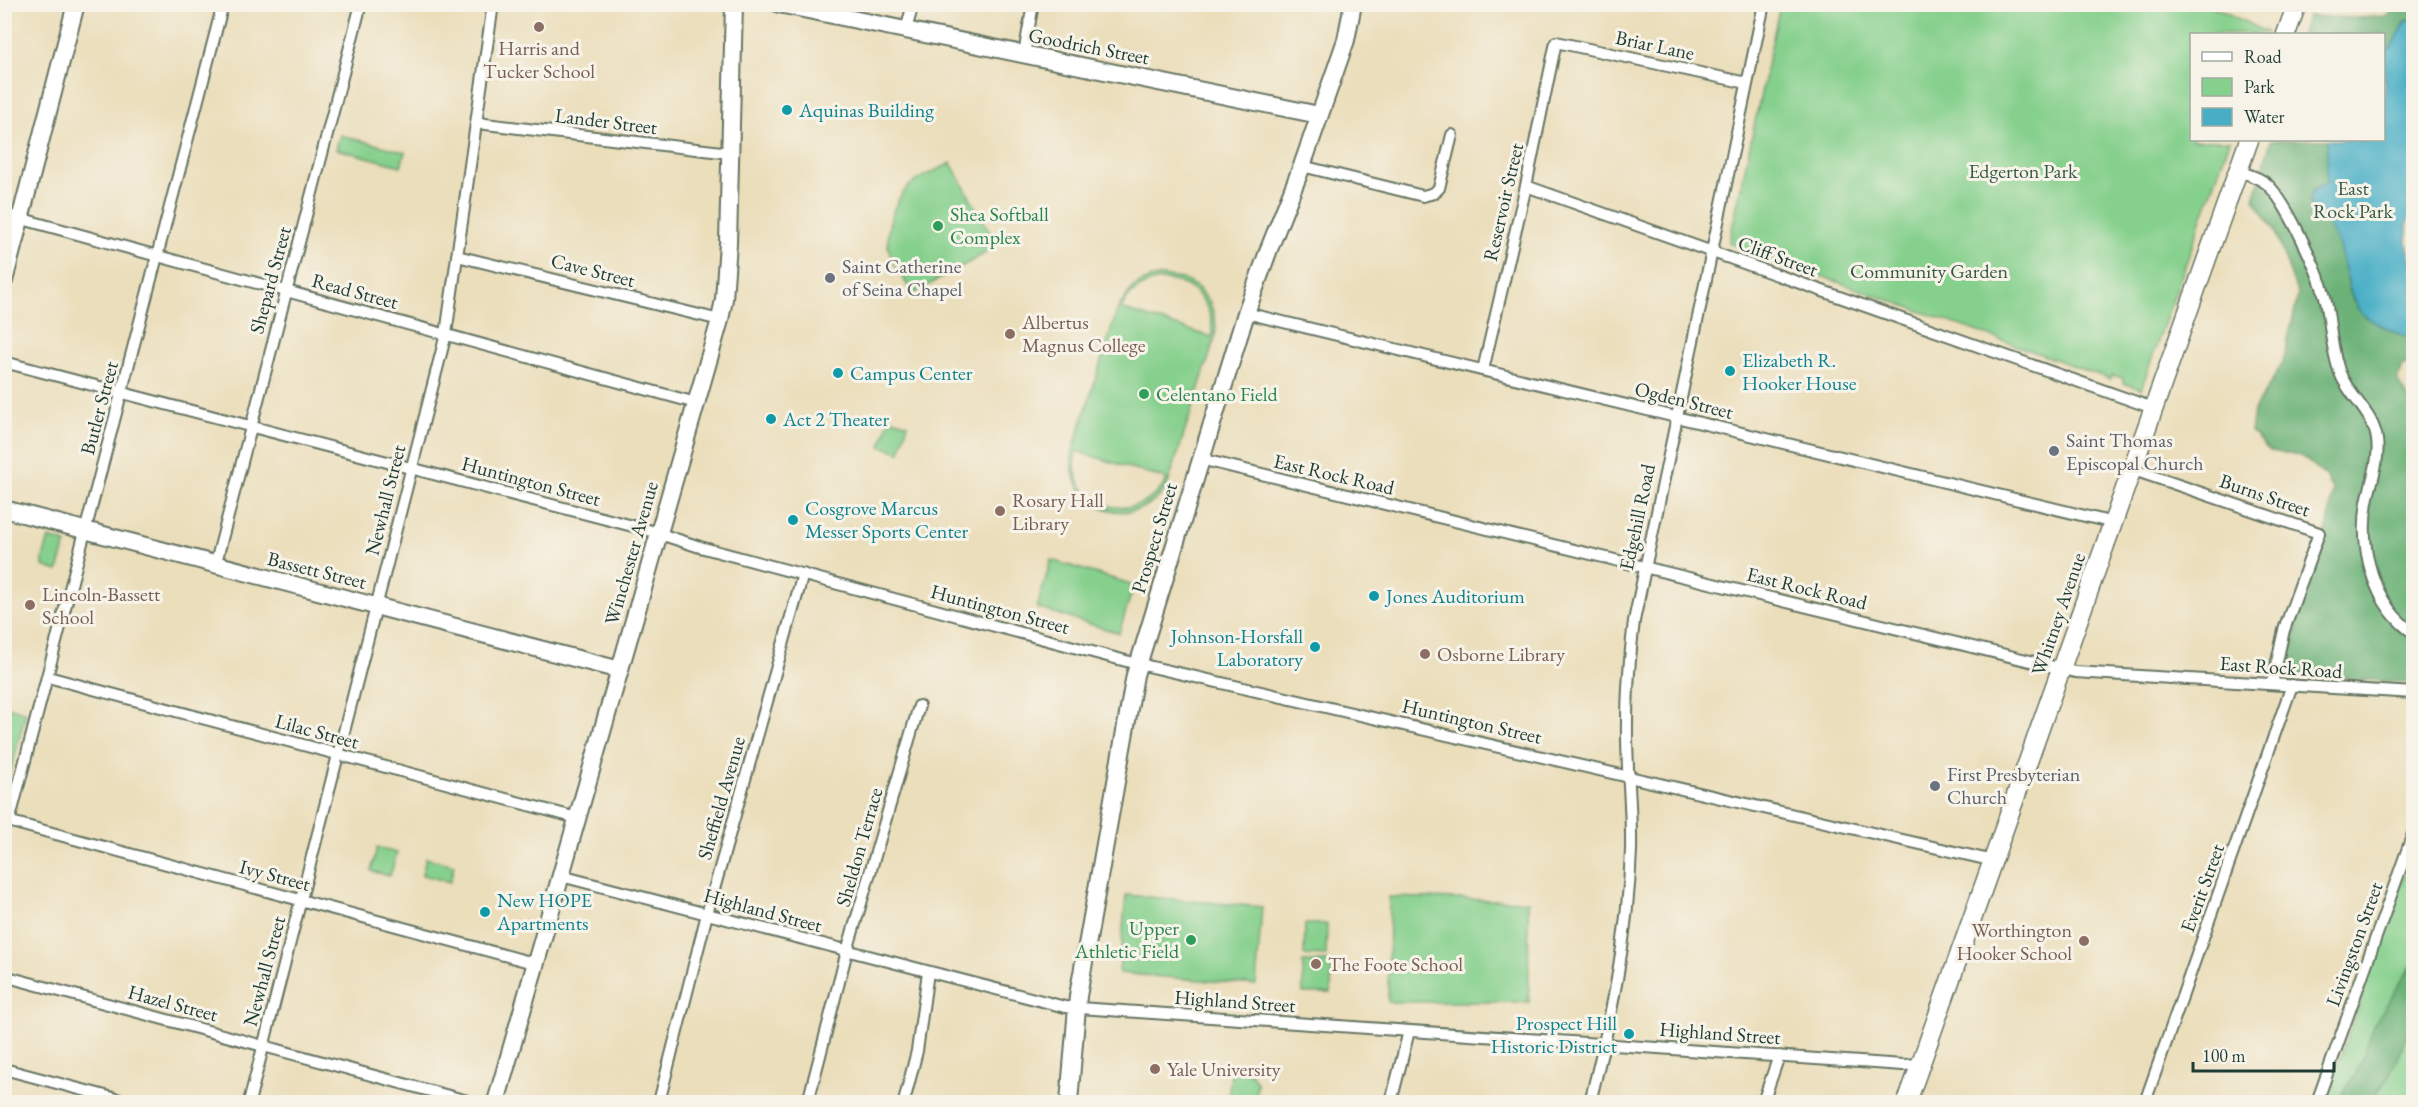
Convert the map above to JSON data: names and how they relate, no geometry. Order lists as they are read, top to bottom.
{
  "streets": {
    "main road": ["Whitney Avenue"],
    "street": [
      "Briar Lane",
      "Goodrich Street",
      "Lander Street",
      "Reservoir Street",
      "Cliff Street",
      "Cave Street",
      "Shepard Street",
      "Read Street",
      "Ogden Street",
      "Butler Street",
      "East Rock Road",
      "Huntington Street",
      "Burns Street",
      "Newhall Street",
      "Edgehill Road",
      "Prospect Street",
      "Winchester Avenue",
      "Bassett Street",
      "Lilac Street",
      "Sheffield Avenue",
      "Sheldon Terrace",
      "Ivy Street",
      "Everit Street",
      "Highland Street",
      "Livingston Street",
      "Hazel Street"
    ]
  },
  "crossings": [
    ["Briar Lane", "Reservoir Street"],
    ["Briar Lane", "Edgehill Road"],
    ["Goodrich Street", "Prospect Street"],
    ["Lander Street", "Newhall Street"],
    ["Lander Street", "Winchester Avenue"],
    ["Reservoir Street", "Cliff Street"],
    ["Reservoir Street", "Ogden Street"],
    ["Cliff Street", "Edgehill Road"],
    ["Cliff Street", "Whitney Avenue"],
    ["Cave Street", "Newhall Street"],
    ["Cave Street", "Winchester Avenue"],
    ["Shepard Street", "Read Street"],
    ["Shepard Street", "Huntington Street"],
    ["Shepard Street", "Bassett Street"],
    ["Read Street", "Butler Street"],
    ["Read Street", "Newhall Street"],
    ["Read Street", "Winchester Avenue"],
    ["Ogden Street", "Edgehill Road"],
    ["Ogden Street", "Prospect Street"],
    ["Ogden Street", "Whitney Avenue"],
    ["Butler Street", "Huntington Street"],
    ["Butler Street", "Bassett Street"],
    ["Butler Street", "Lilac Street"],
    ["Butler Street", "Ivy Street"],
    ["East Rock Road", "Burns Street"],
    ["East Rock Road", "Edgehill Road"],
    ["East Rock Road", "Prospect Street"],
    ["East Rock Road", "Whitney Avenue"],
    ["East Rock Road", "Everit Street"],
    ["Huntington Street", "Newhall Street"],
    ["Huntington Street", "Edgehill Road"],
    ["Huntington Street", "Prospect Street"],
    ["Huntington Street", "Winchester Avenue"],
    ["Huntington Street", "Whitney Avenue"],
    ["Huntington Street", "Sheffield Avenue"],
    ["Burns Street", "Whitney Avenue"],
    ["Newhall Street", "Bassett Street"],
    ["Newhall Street", "Lilac Street"],
    ["Newhall Street", "Ivy Street"],
    ["Newhall Street", "Hazel Street"],
    ["Edgehill Road", "Highland Street"],
    ["Prospect Street", "Highland Street"],
    ["Winchester Avenue", "Bassett Street"],
    ["Winchester Avenue", "Lilac Street"],
    ["Winchester Avenue", "Ivy Street"],
    ["Winchester Avenue", "Highland Street"],
    ["Whitney Avenue", "Highland Street"],
    ["Sheffield Avenue", "Highland Street"],
    ["Sheldon Terrace", "Highland Street"]
  ],
  "parks": ["Edgerton Park", "East Rock Park", "Community Garden"],
  "places": [
    "Harris and Tucker School",
    "Aquinas Building",
    "Shea Softball Complex",
    "Saint Catherine of Seina Chapel",
    "Albertus Magnus College",
    "Elizabeth R. Hooker House",
    "Campus Center",
    "Celentano Field",
    "Act 2 Theater",
    "Saint Thomas Episcopal Church",
    "Rosary Hall Library",
    "Cosgrove Marcus Messer Sports Center",
    "Jones Auditorium",
    "Lincoln-Bassett School",
    "Johnson-Horsfall Laboratory",
    "Osborne Library",
    "First Presbyterian Church",
    "New HOPE Apartments",
    "Upper Athletic Field",
    "Worthington Hooker School",
    "The Foote School",
    "Prospect Hill Historic District",
    "Yale University"
  ],
  "legend": ["Road", "Park", "Water"],
  "scale_bar": "100 m"
}
